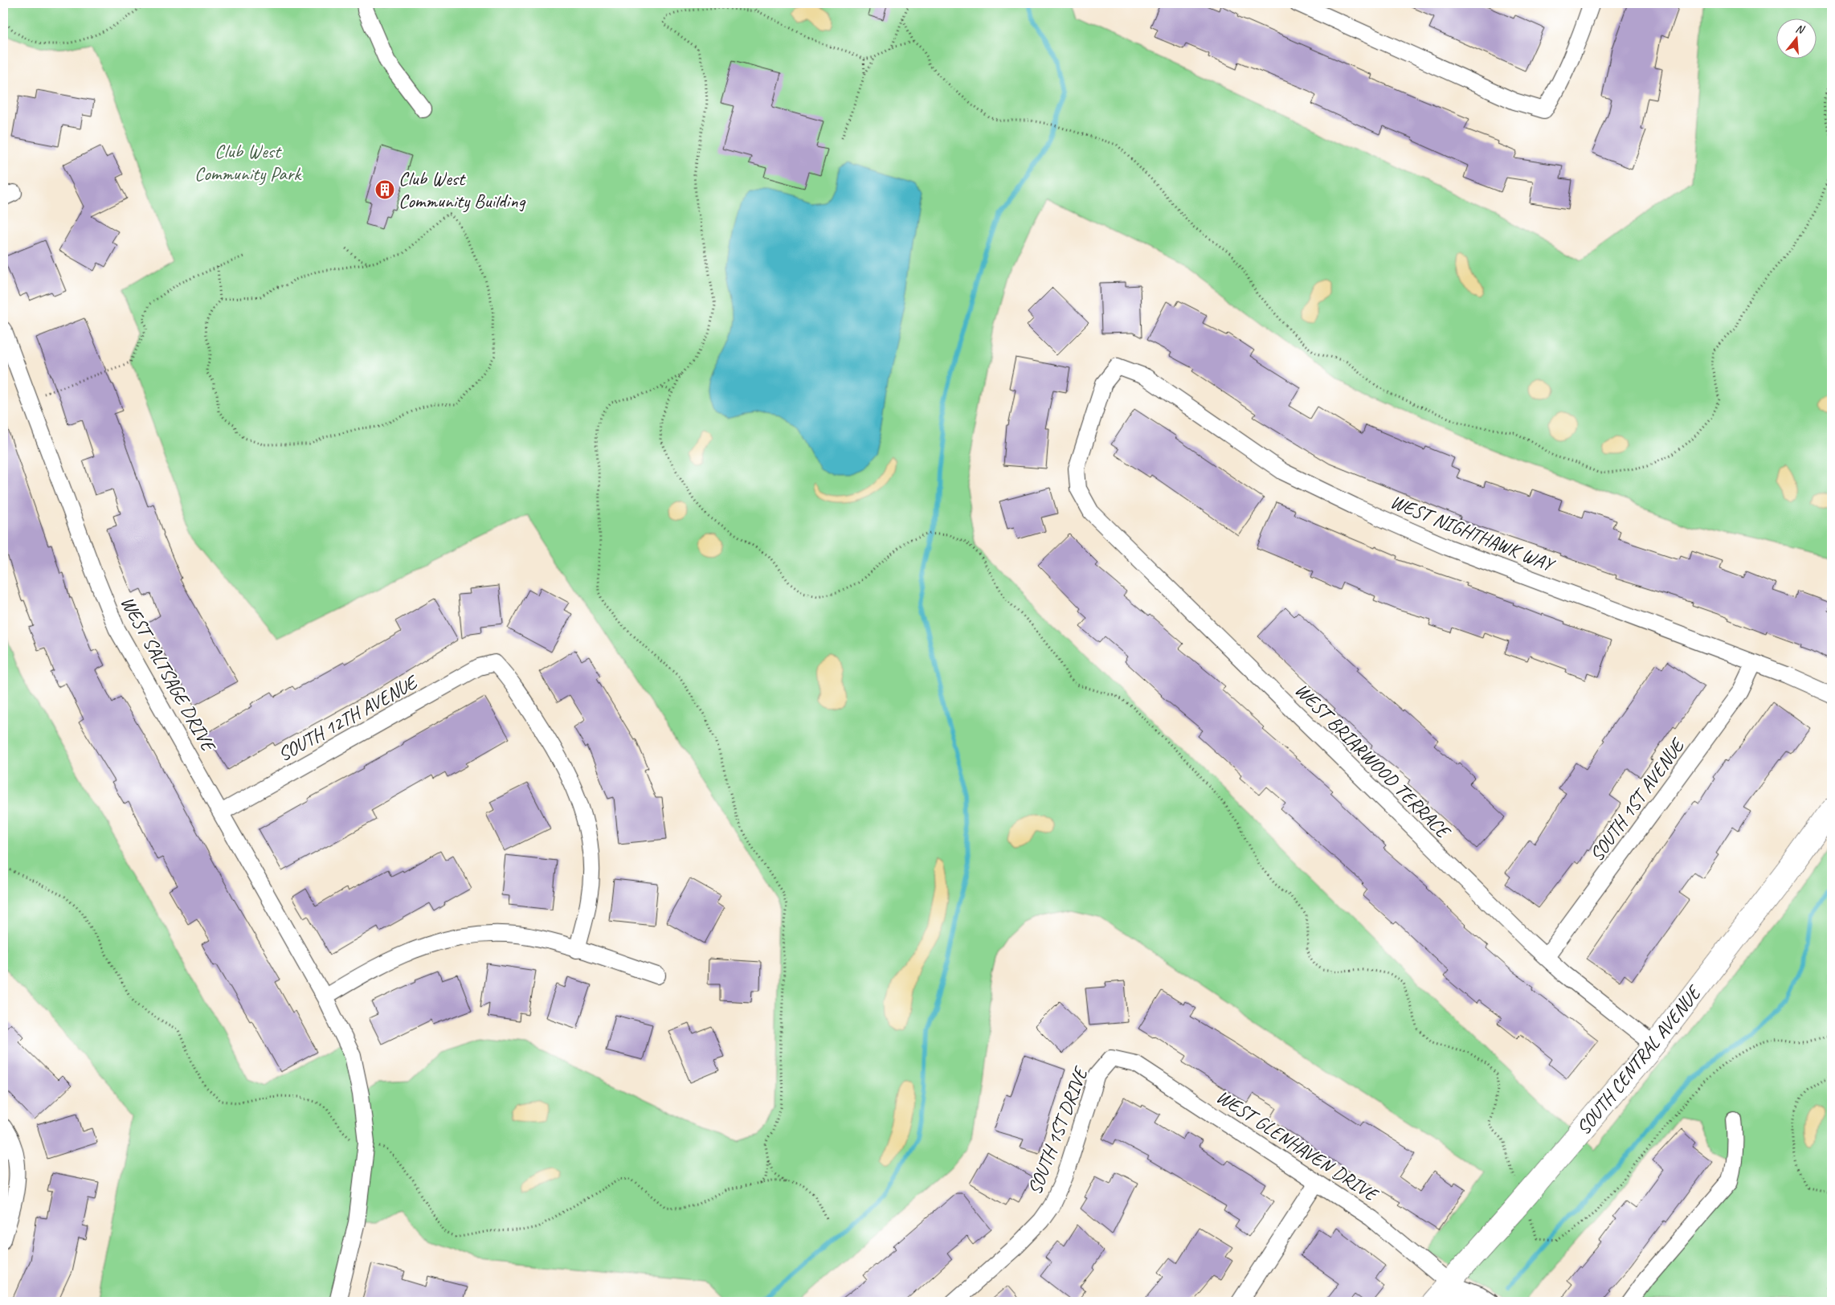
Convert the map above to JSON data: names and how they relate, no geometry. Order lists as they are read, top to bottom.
{
  "streets": {
    "street": [
      "WEST NIGHTHAWK WAY",
      "WEST SALTSAGE DRIVE",
      "SOUTH 12TH AVENUE",
      "WEST BRIARWOOD TERRACE",
      "SOUTH 1ST AVENUE",
      "SOUTH CENTRAL AVENUE",
      "SOUTH 1ST DRIVE",
      "WEST GLENHAVEN DRIVE"
    ]
  },
  "crossings": [
    ["WEST NIGHTHAWK WAY", "WEST BRIARWOOD TERRACE"],
    ["WEST NIGHTHAWK WAY", "SOUTH 1ST AVENUE"],
    ["WEST SALTSAGE DRIVE", "SOUTH 12TH AVENUE"],
    ["WEST BRIARWOOD TERRACE", "SOUTH 1ST AVENUE"],
    ["WEST BRIARWOOD TERRACE", "SOUTH CENTRAL AVENUE"],
    ["SOUTH CENTRAL AVENUE", "WEST GLENHAVEN DRIVE"],
    ["SOUTH 1ST DRIVE", "WEST GLENHAVEN DRIVE"]
  ],
  "parks": ["Club West Community Park"],
  "places": {
    "building": ["Club West Community Building"]
  },
  "north": "top"
}
